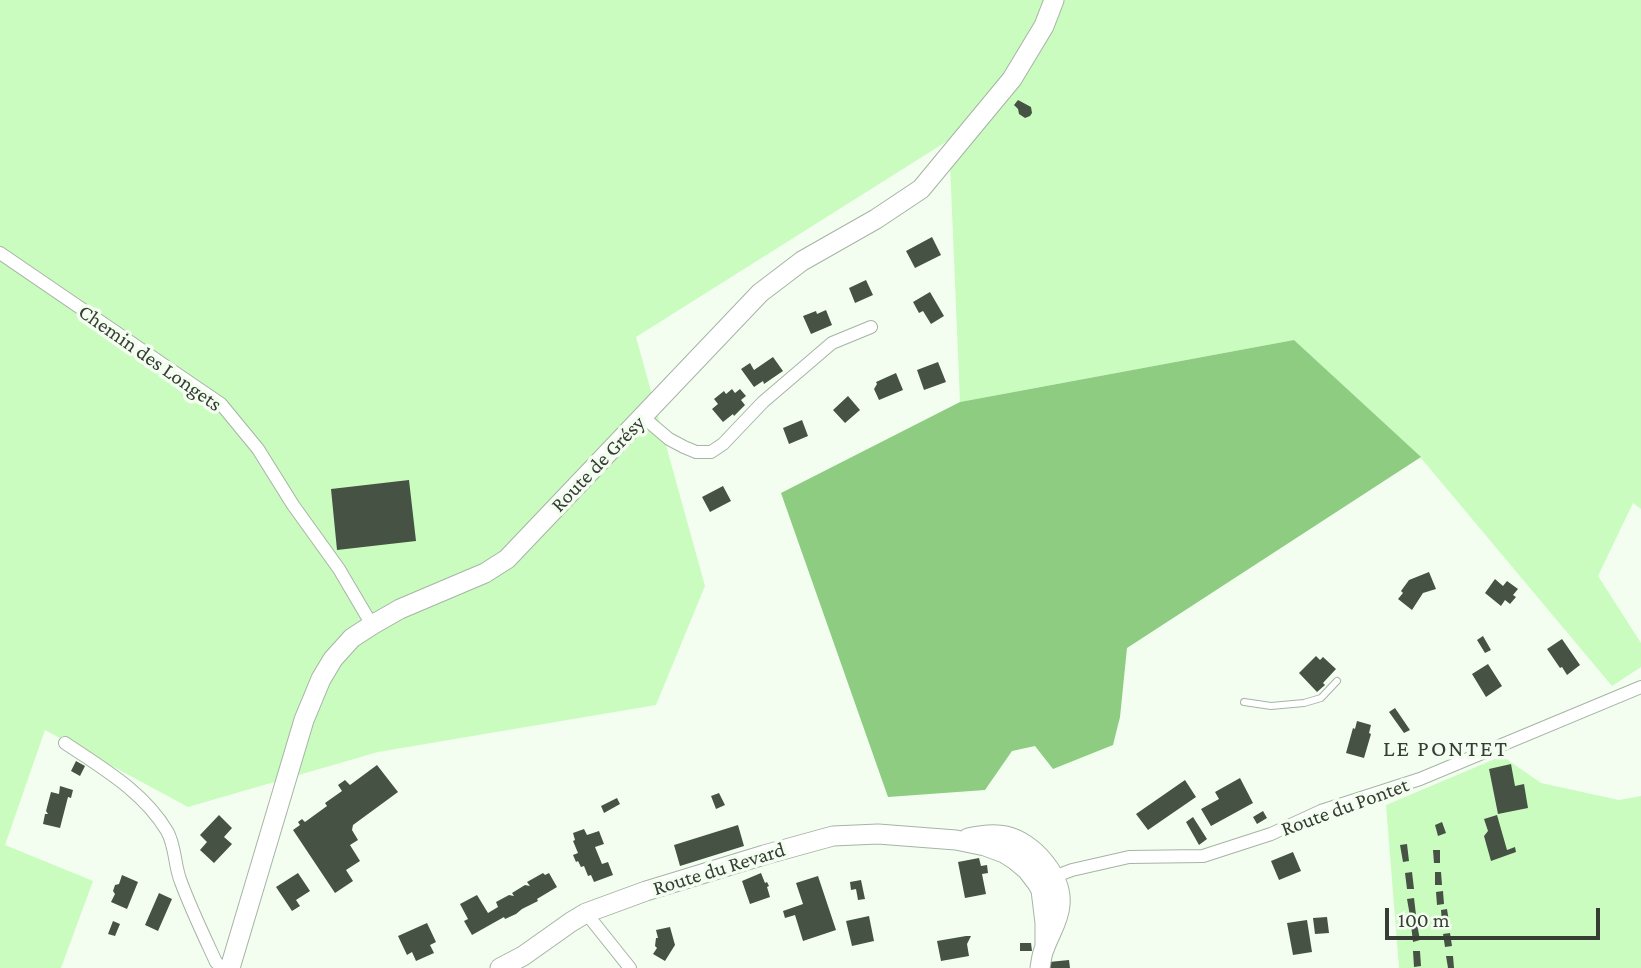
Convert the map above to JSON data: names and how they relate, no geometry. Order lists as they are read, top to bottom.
{
  "streets": {
    "main road": ["Route de Grésy", "Route du Revard"],
    "street": ["Chemin des Longets", "Route du Pontet"]
  },
  "crossings": [
    ["Chemin des Longets", "Route de Grésy"],
    ["Route du Pontet", "Route du Revard"]
  ],
  "districts": ["LE PONTET"],
  "scale_bar": "100 m"
}
